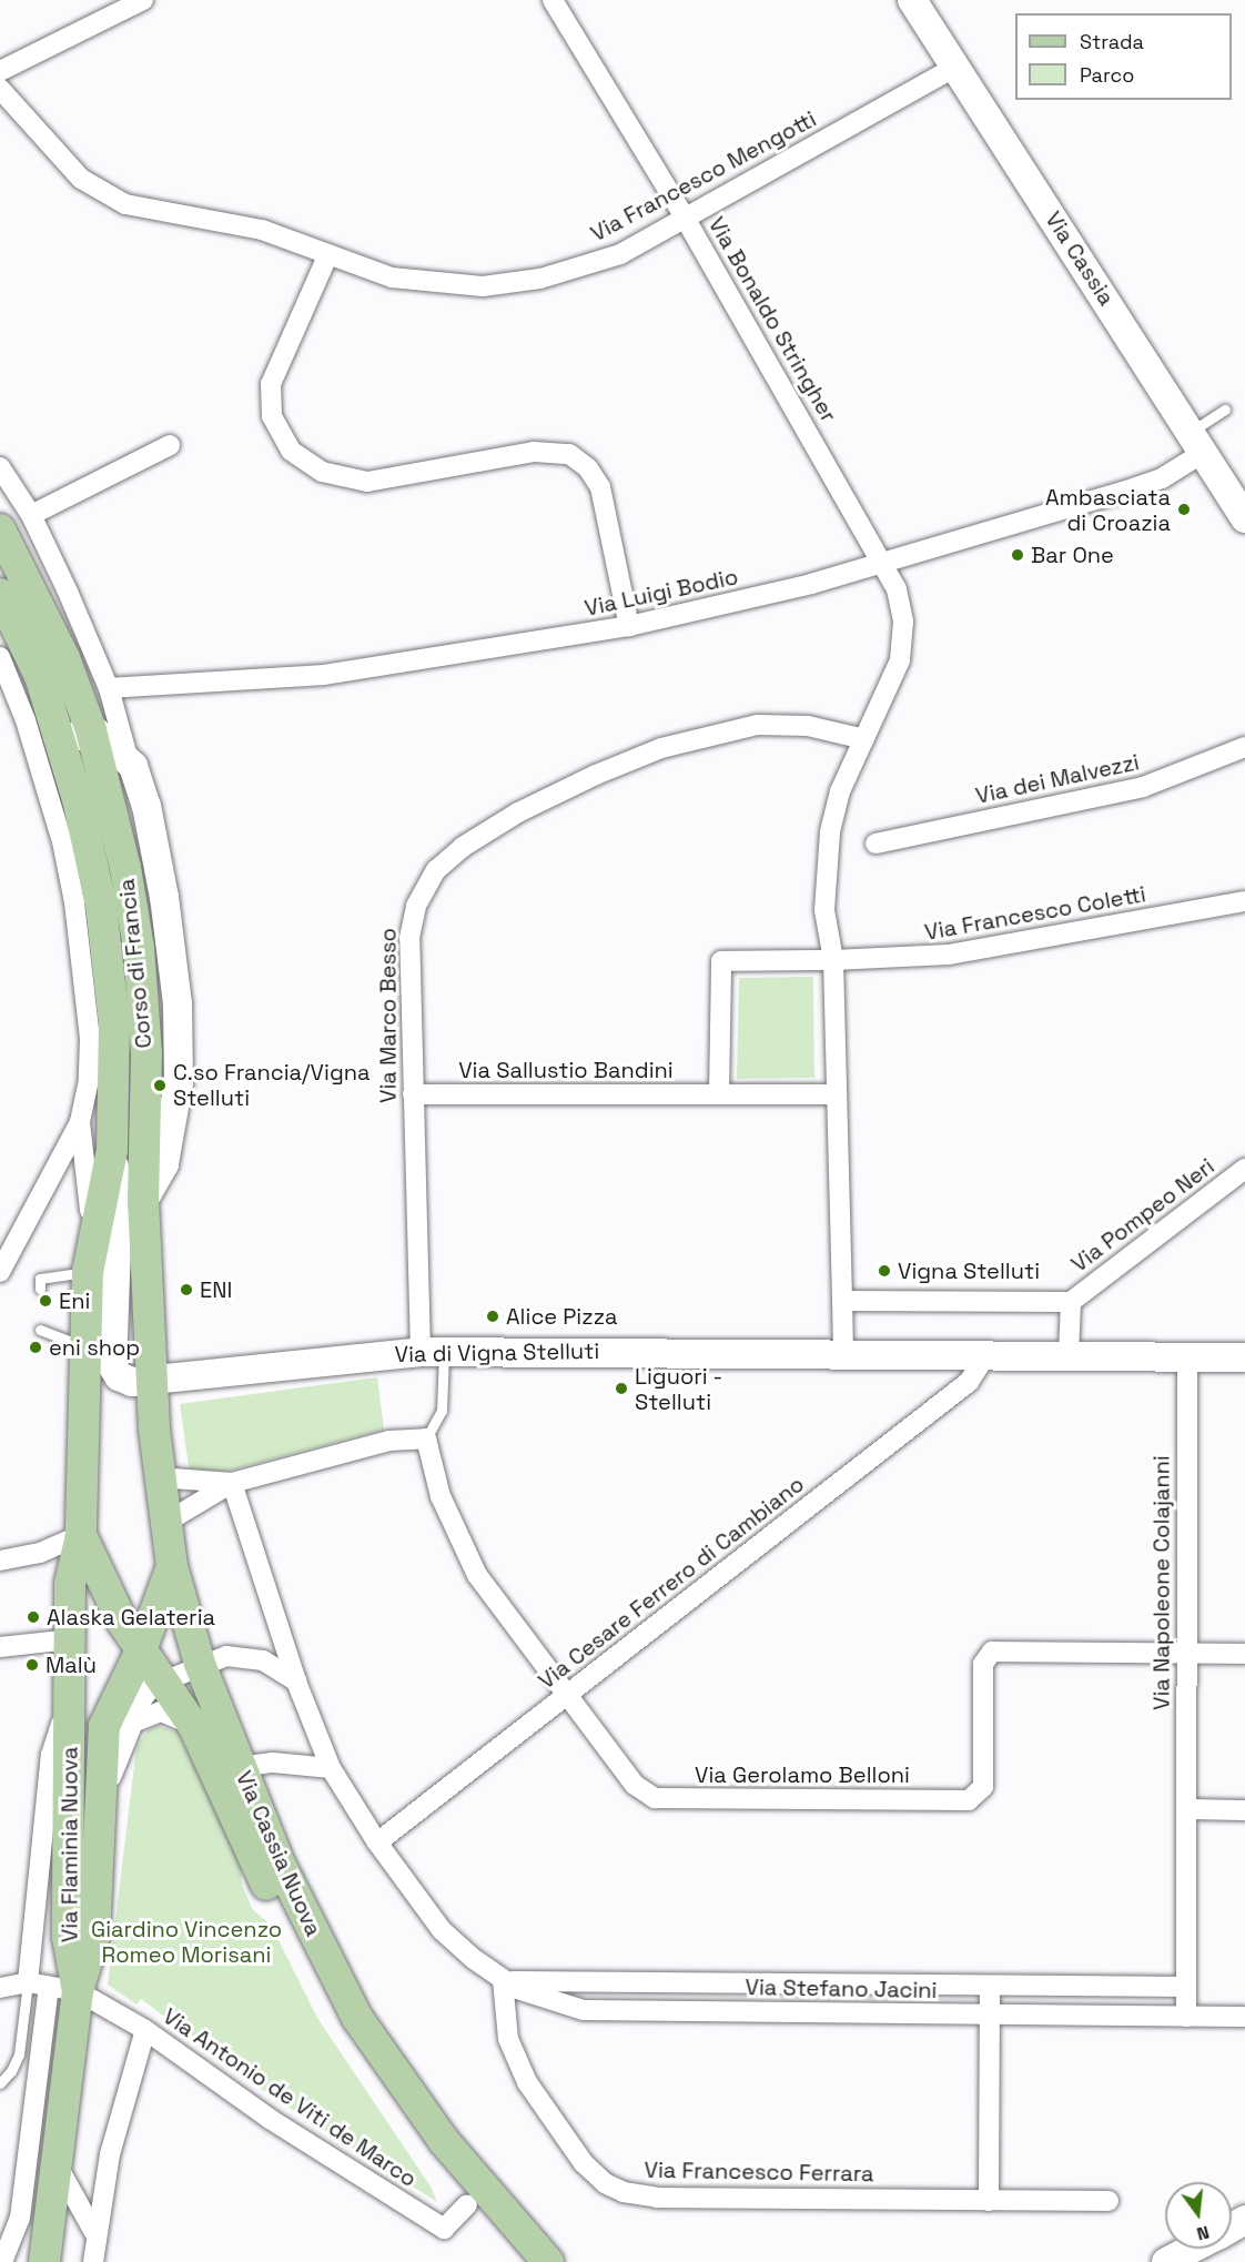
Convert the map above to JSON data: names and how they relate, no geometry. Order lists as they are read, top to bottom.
{
  "streets": {
    "main road": [
      "Via Cassia",
      "Corso di Francia",
      "Via di Vigna Stelluti",
      "Via Flaminia Nuova",
      "Via Cassia Nuova"
    ],
    "street": [
      "Via Francesco Mengotti",
      "Via Bonaldo Stringher",
      "Via Luigi Bodio",
      "Via dei Malvezzi",
      "Via Francesco Coletti",
      "Via Marco Besso",
      "Via Sallustio Bandini",
      "Via Pompeo Neri",
      "Via Cesare Ferrero di Cambiano",
      "Via Napoleone Colajanni",
      "Via Gerolamo Belloni",
      "Via Stefano Jacini",
      "Via Antonio de Viti de Marco",
      "Via Francesco Ferrara"
    ]
  },
  "crossings": [
    ["Via Francesco Mengotti", "Via Cassia"],
    ["Via Francesco Mengotti", "Via Bonaldo Stringher"],
    ["Via Cassia", "Via Luigi Bodio"],
    ["Via Bonaldo Stringher", "Via Luigi Bodio"],
    ["Via Bonaldo Stringher", "Via Francesco Coletti"],
    ["Via Bonaldo Stringher", "Via Marco Besso"],
    ["Via Bonaldo Stringher", "Via Sallustio Bandini"],
    ["Via Bonaldo Stringher", "Via di Vigna Stelluti"],
    ["Via Luigi Bodio", "Corso di Francia"],
    ["Via Francesco Coletti", "Via Sallustio Bandini"],
    ["Corso di Francia", "Via di Vigna Stelluti"],
    ["Corso di Francia", "Via Flaminia Nuova"],
    ["Corso di Francia", "Via Cassia Nuova"],
    ["Via Marco Besso", "Via Sallustio Bandini"],
    ["Via Marco Besso", "Via di Vigna Stelluti"],
    ["Via di Vigna Stelluti", "Via Cesare Ferrero di Cambiano"],
    ["Via di Vigna Stelluti", "Via Cassia Nuova"],
    ["Via Cesare Ferrero di Cambiano", "Via Gerolamo Belloni"],
    ["Via Cesare Ferrero di Cambiano", "Via Stefano Jacini"],
    ["Via Napoleone Colajanni", "Via Gerolamo Belloni"],
    ["Via Napoleone Colajanni", "Via Stefano Jacini"],
    ["Via Flaminia Nuova", "Via Cassia Nuova"],
    ["Via Flaminia Nuova", "Via Antonio de Viti de Marco"],
    ["Via Cassia Nuova", "Via Antonio de Viti de Marco"],
    ["Via Stefano Jacini", "Via Francesco Ferrara"]
  ],
  "parks": ["Giardino Vincenzo Romeo Morisani"],
  "places": [
    "Ambasciata di Croazia",
    "Bar One",
    "C.so Francia/Vigna Stelluti",
    "Vigna Stelluti",
    "ENI",
    "Eni",
    "Alice Pizza",
    "eni shop",
    "Liguori - Stelluti",
    "Alaska Gelateria",
    "Malù"
  ],
  "legend": ["Strada", "Parco"],
  "north": "bottom"
}
